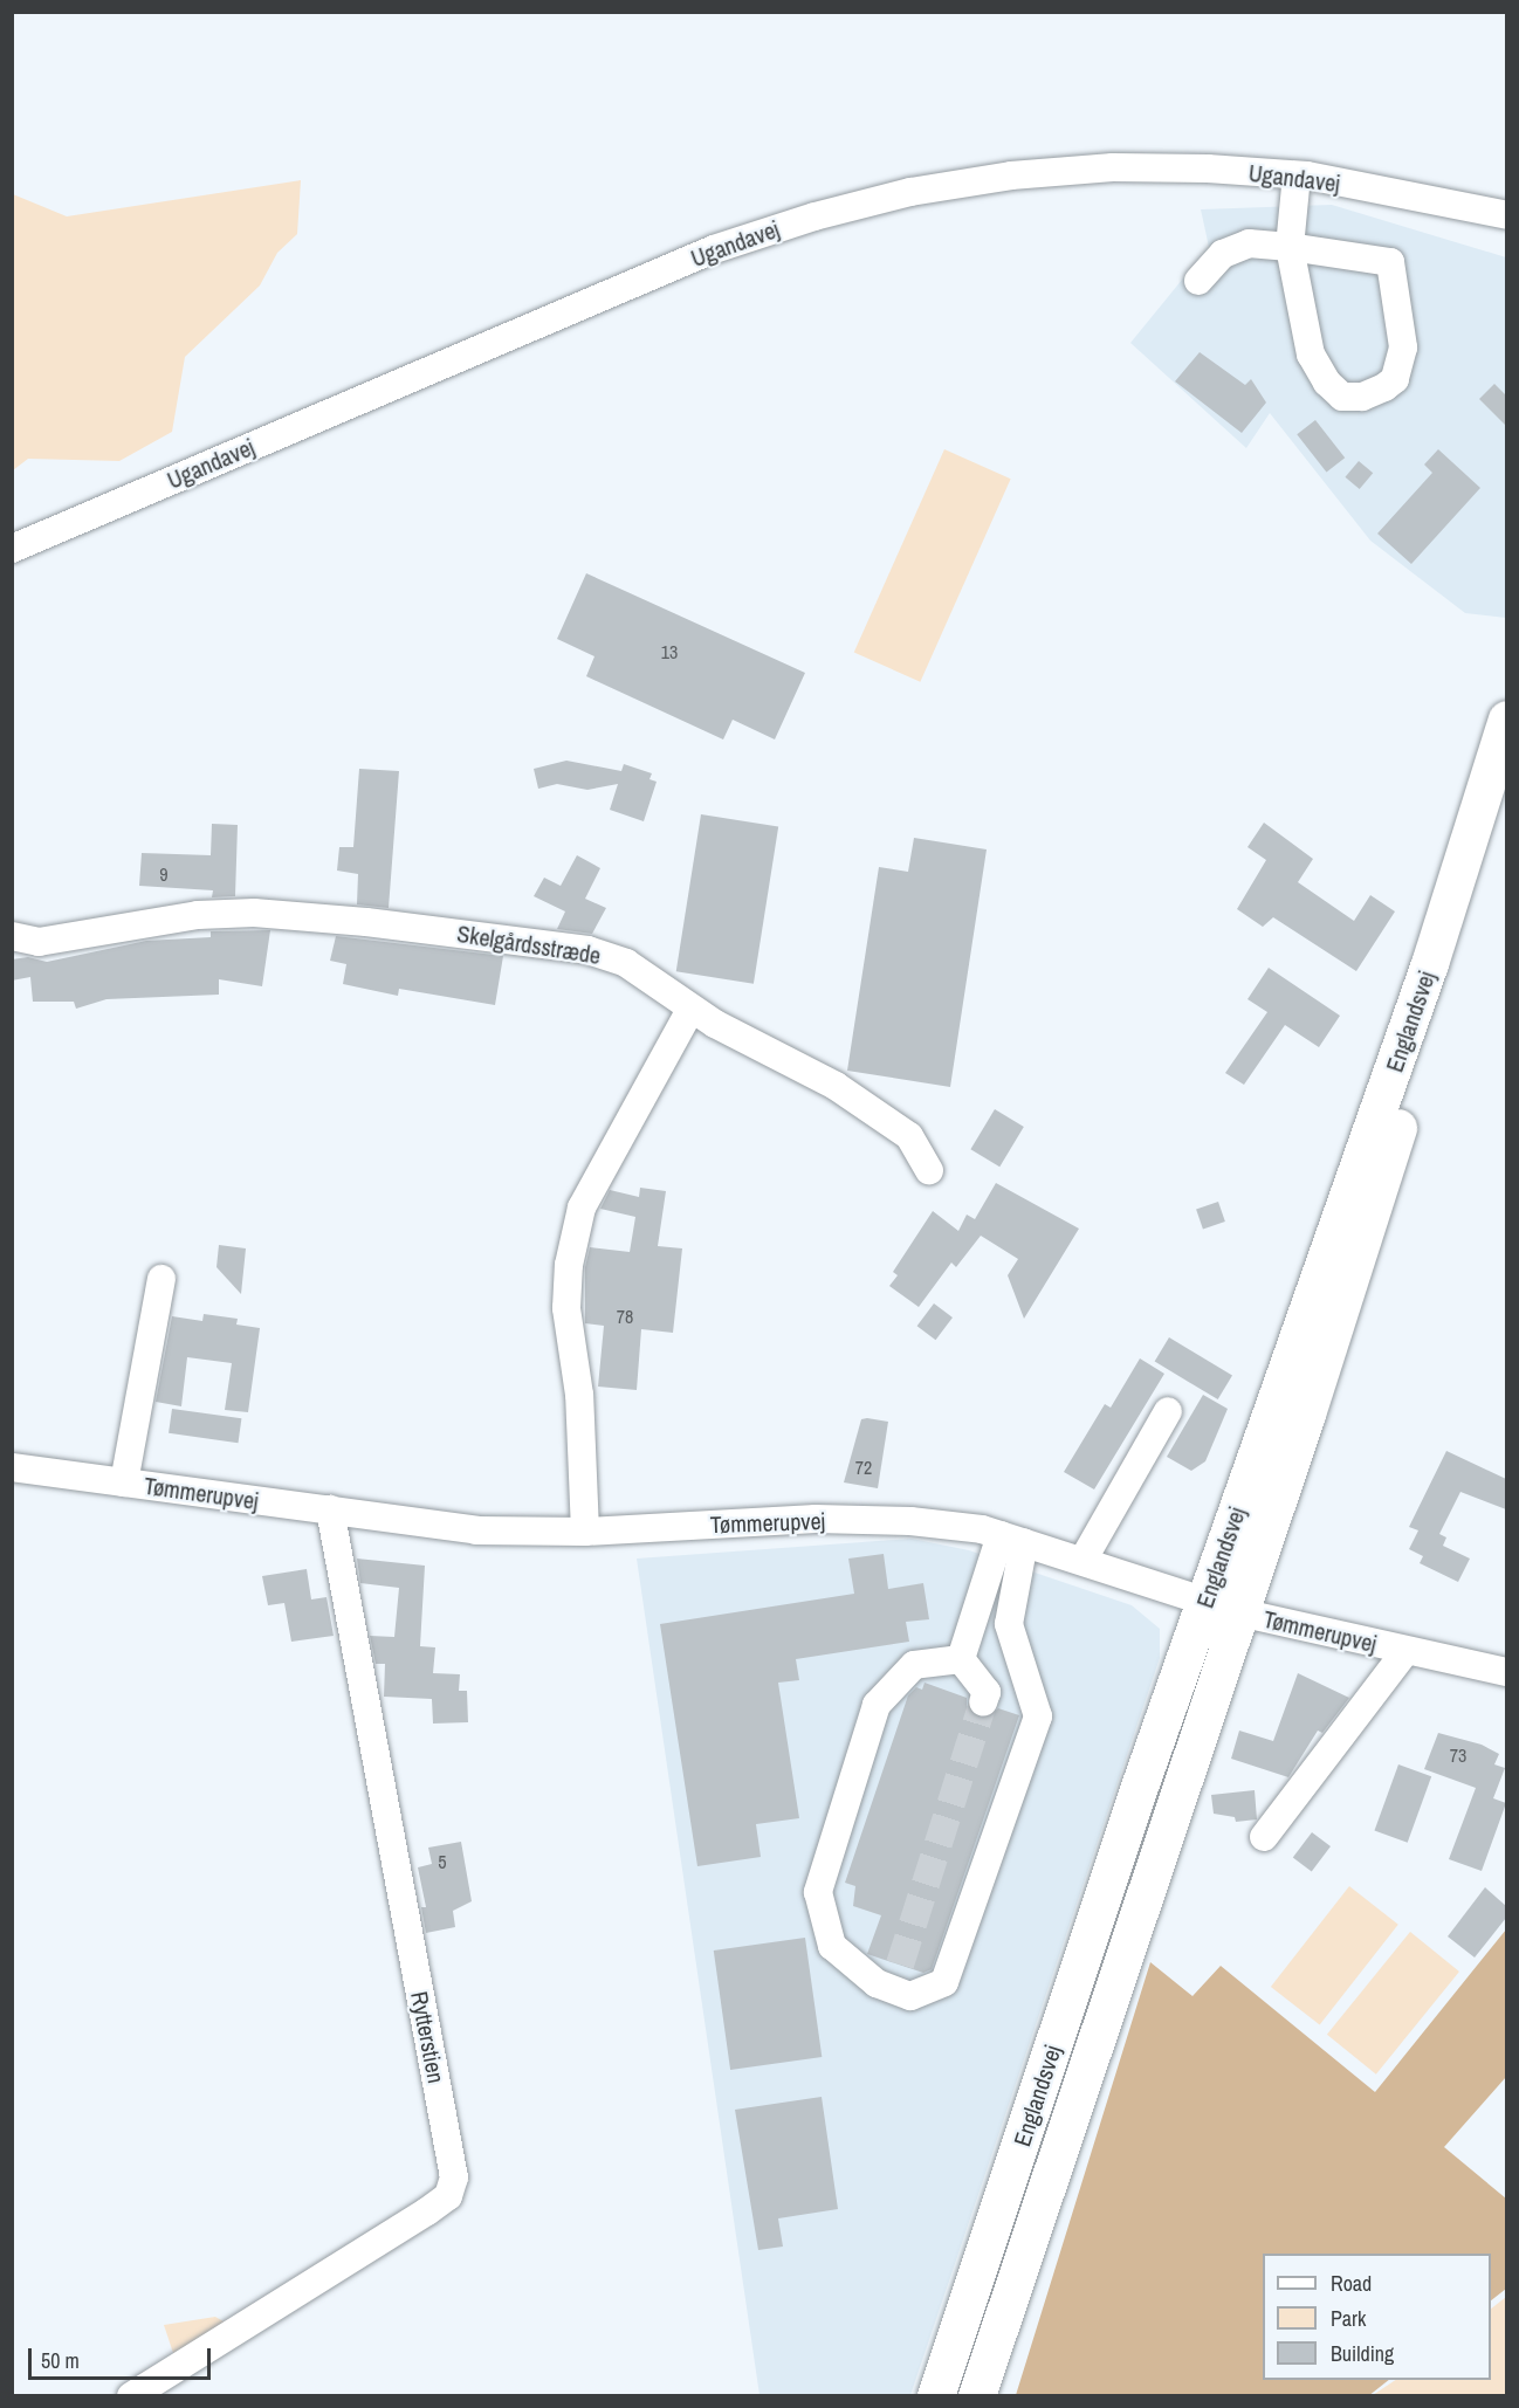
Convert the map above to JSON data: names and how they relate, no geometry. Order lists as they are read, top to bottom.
{
  "streets": {
    "main road": ["Englandsvej"],
    "street": [
      "Ugandavej",
      "Skelgårdsstræde",
      "Tømmerupvej",
      "Rytterstien"
    ]
  },
  "crossings": [
    ["Englandsvej", "Tømmerupvej"],
    ["Tømmerupvej", "Rytterstien"]
  ],
  "house_numbers": [
    "13",
    "9",
    "78",
    "72",
    "73",
    "5"
  ],
  "legend": ["Road", "Park", "Building"],
  "scale_bar": "50 m"
}
